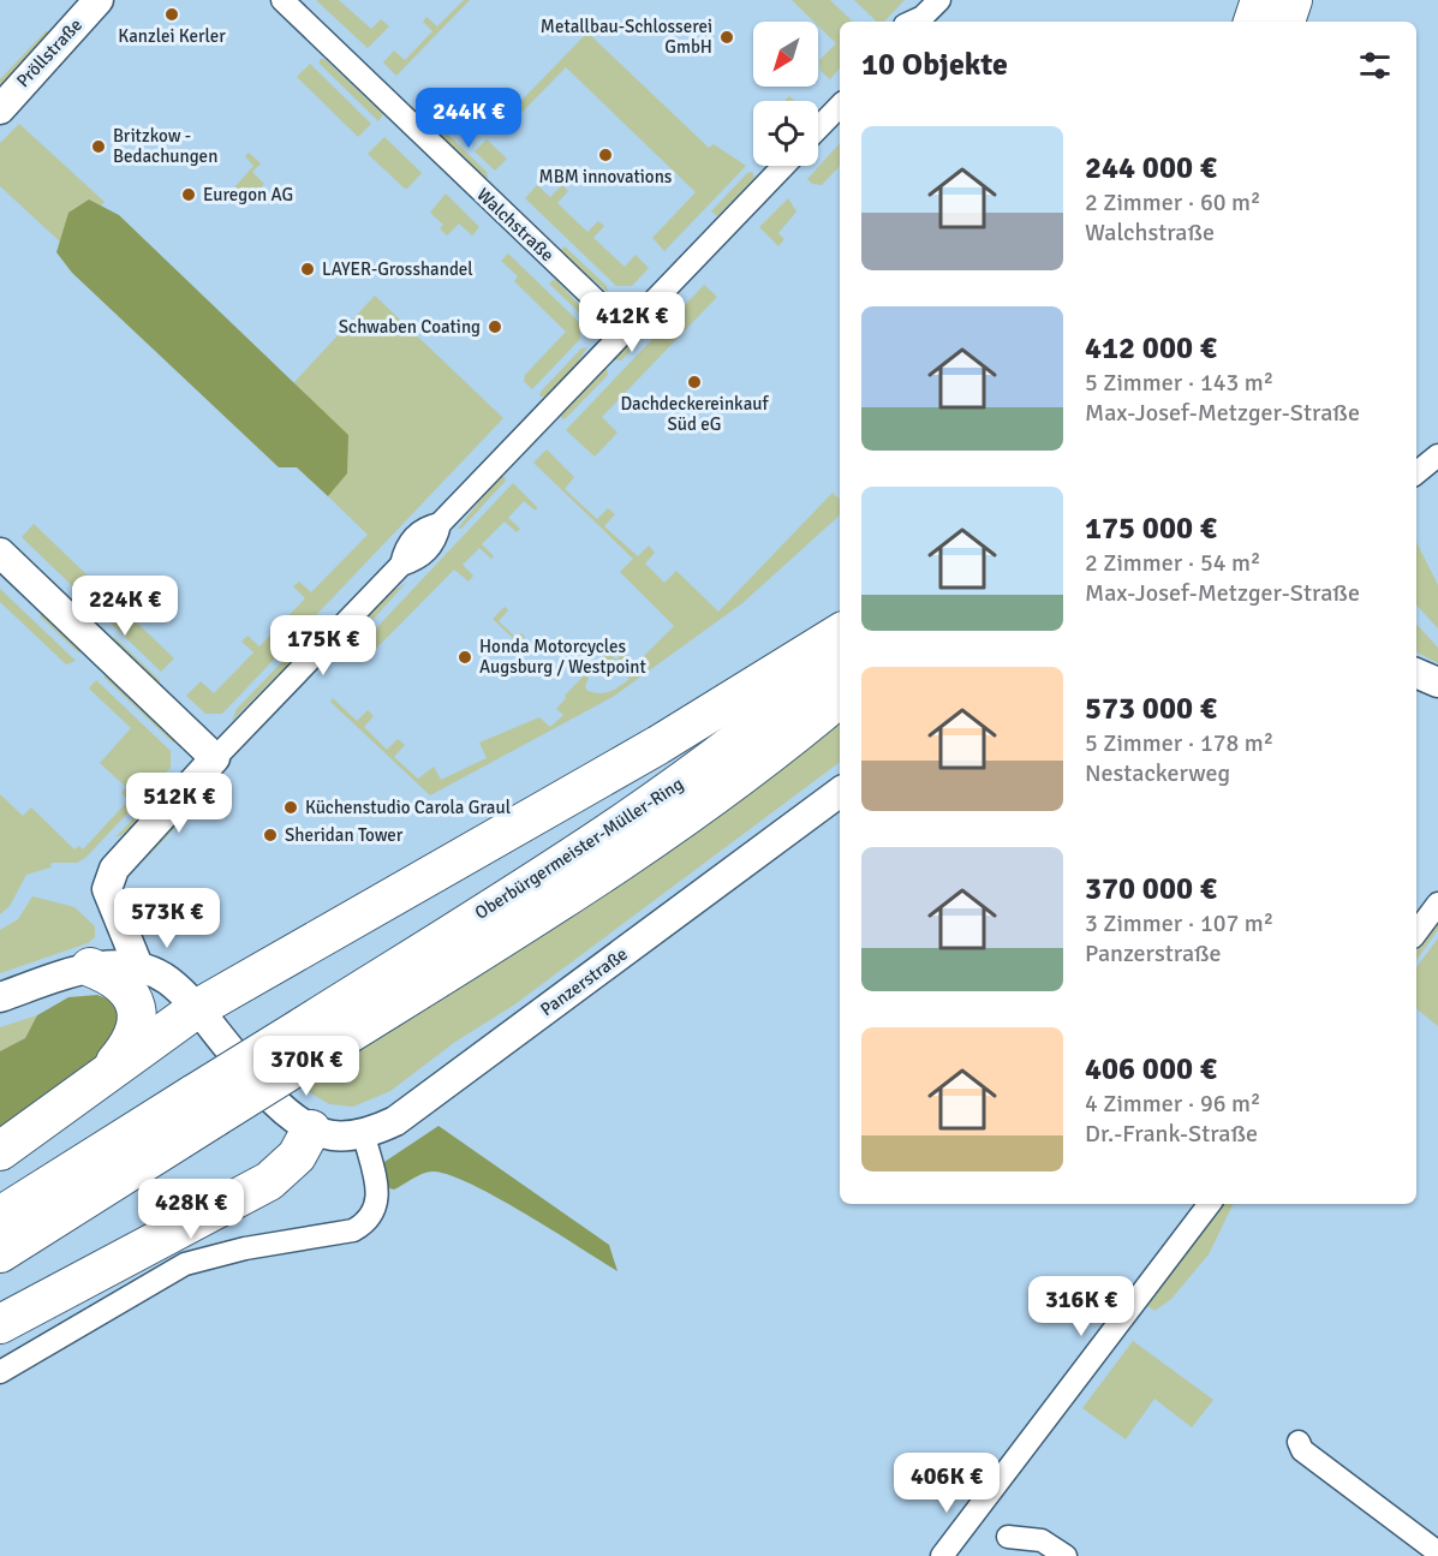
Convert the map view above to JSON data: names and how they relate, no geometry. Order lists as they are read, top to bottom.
{
  "streets": {
    "highway": ["Oberbürgermeister-Müller-Ring"],
    "street": ["Pröllstraße", "Walchstraße", "Panzerstraße"]
  },
  "places": [
    "Kanzlei Kerler",
    "Metallbau-Schlosserei GmbH",
    "Britzkow - Bedachungen",
    "MBM innovations",
    "Euregon AG",
    "LAYER-Grosshandel",
    "Schwaben Coating",
    "Dachdeckereinkauf Süd eG",
    "Honda Motorcycles Augsburg / Westpoint",
    "Küchenstudio Carola Graul",
    "Sheridan Tower"
  ],
  "north": "bottom left",
  "page": {
    "heading": "10 Objekte",
    "price": [
      "244K €",
      "412K €",
      "224K €",
      "175K €",
      "512K €",
      "573K €",
      "370K €",
      "428K €",
      "316K €",
      "406K €"
    ],
    "list": [
      {
        "name": "244 000 €",
        "note": "2 Zimmer · 60 m² · Walchstraße"
      },
      {
        "name": "412 000 €",
        "note": "5 Zimmer · 143 m² · Max-Josef-Metzger-Straße"
      },
      {
        "name": "175 000 €",
        "note": "2 Zimmer · 54 m² · Max-Josef-Metzger-Straße"
      },
      {
        "name": "573 000 €",
        "note": "5 Zimmer · 178 m² · Nestackerweg"
      },
      {
        "name": "370 000 €",
        "note": "3 Zimmer · 107 m² · Panzerstraße"
      },
      {
        "name": "406 000 €",
        "note": "4 Zimmer · 96 m² · Dr.-Frank-Straße"
      }
    ]
  }
}
